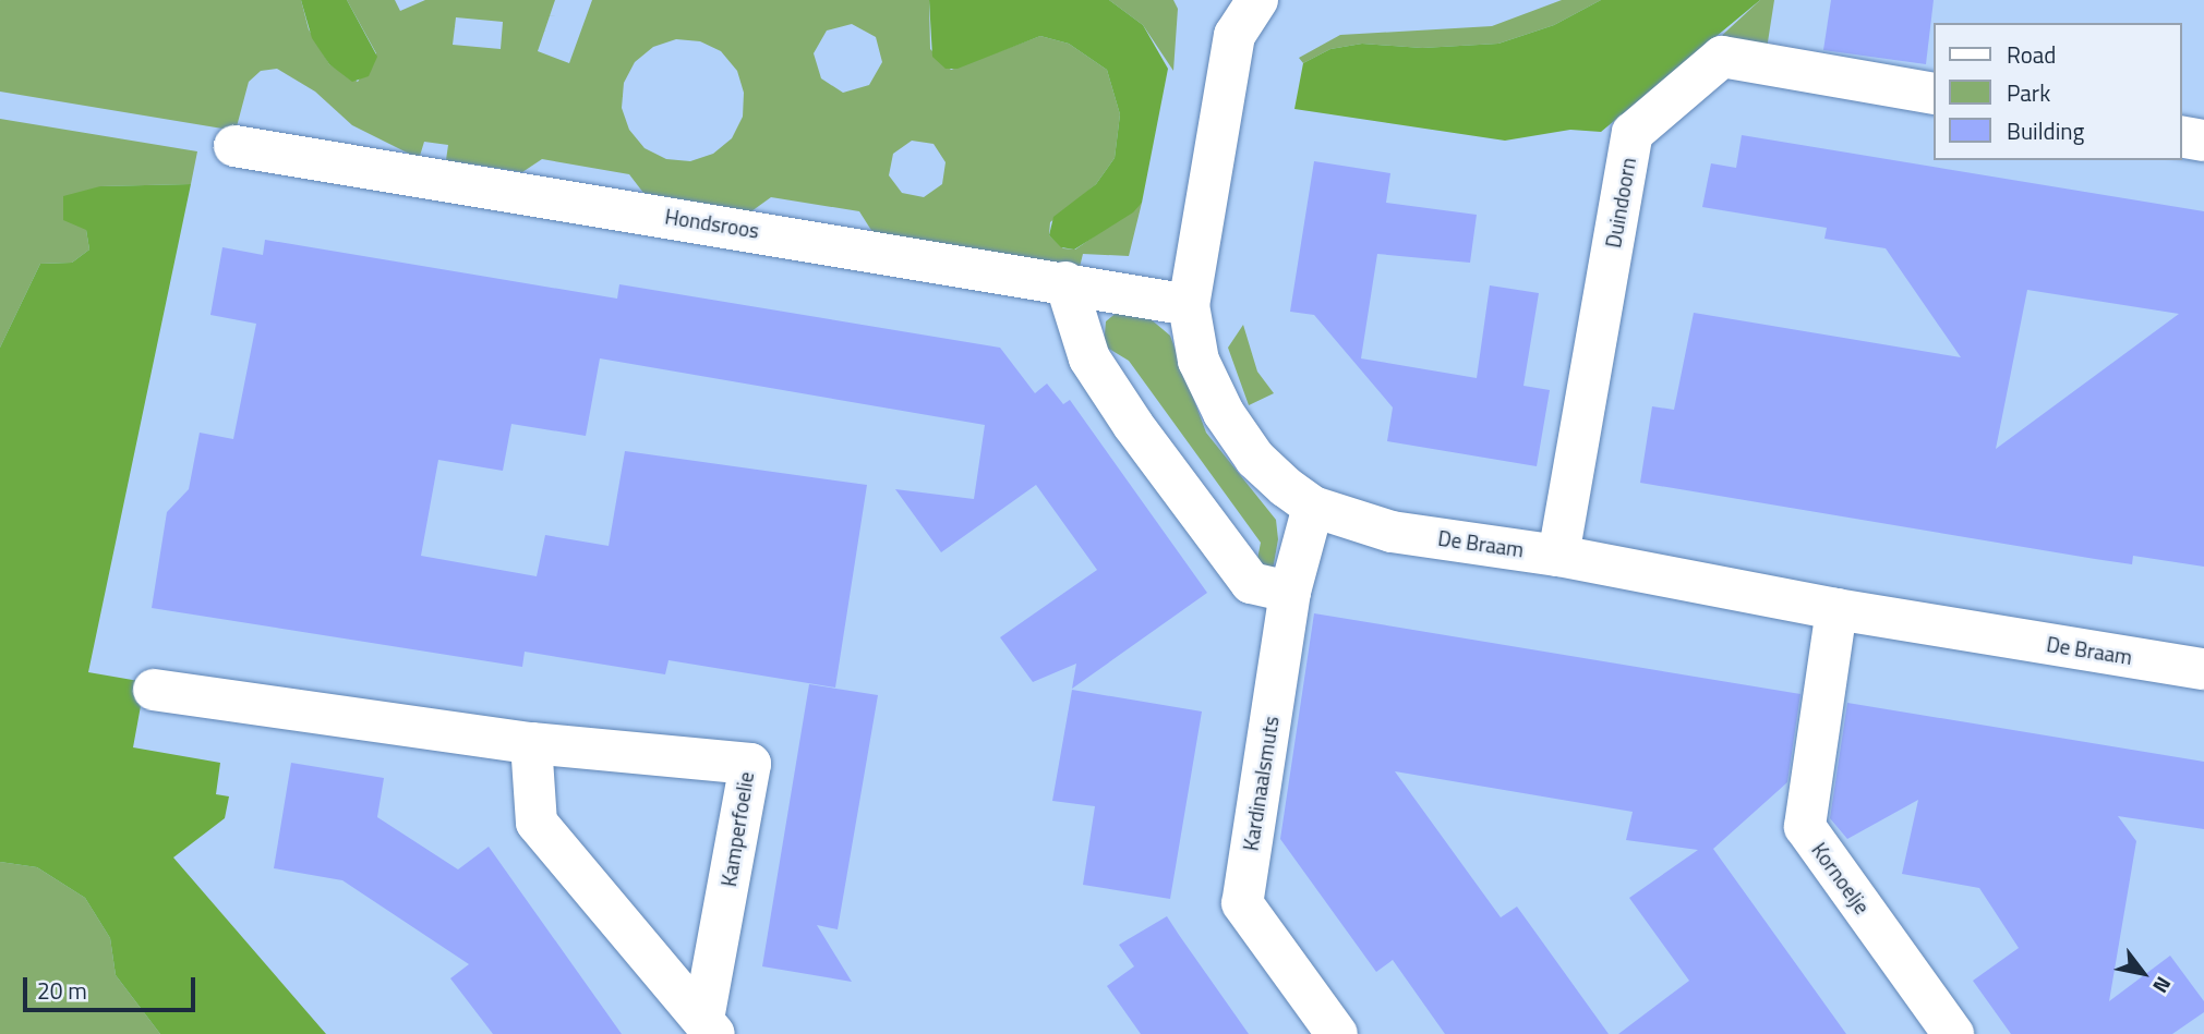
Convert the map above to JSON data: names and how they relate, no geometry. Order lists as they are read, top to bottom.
{
  "streets": {
    "street": [
      "Duindoorn",
      "Hondsroos",
      "De Braam",
      "Kardinaalsmuts",
      "Kamperfoelie",
      "Kornoelje"
    ]
  },
  "crossings": [
    ["Duindoorn", "De Braam"],
    ["Hondsroos", "De Braam"],
    ["De Braam", "Kardinaalsmuts"],
    ["De Braam", "Kornoelje"]
  ],
  "legend": ["Road", "Park", "Building"],
  "scale_bar": "20 m",
  "north": "bottom right"
}
